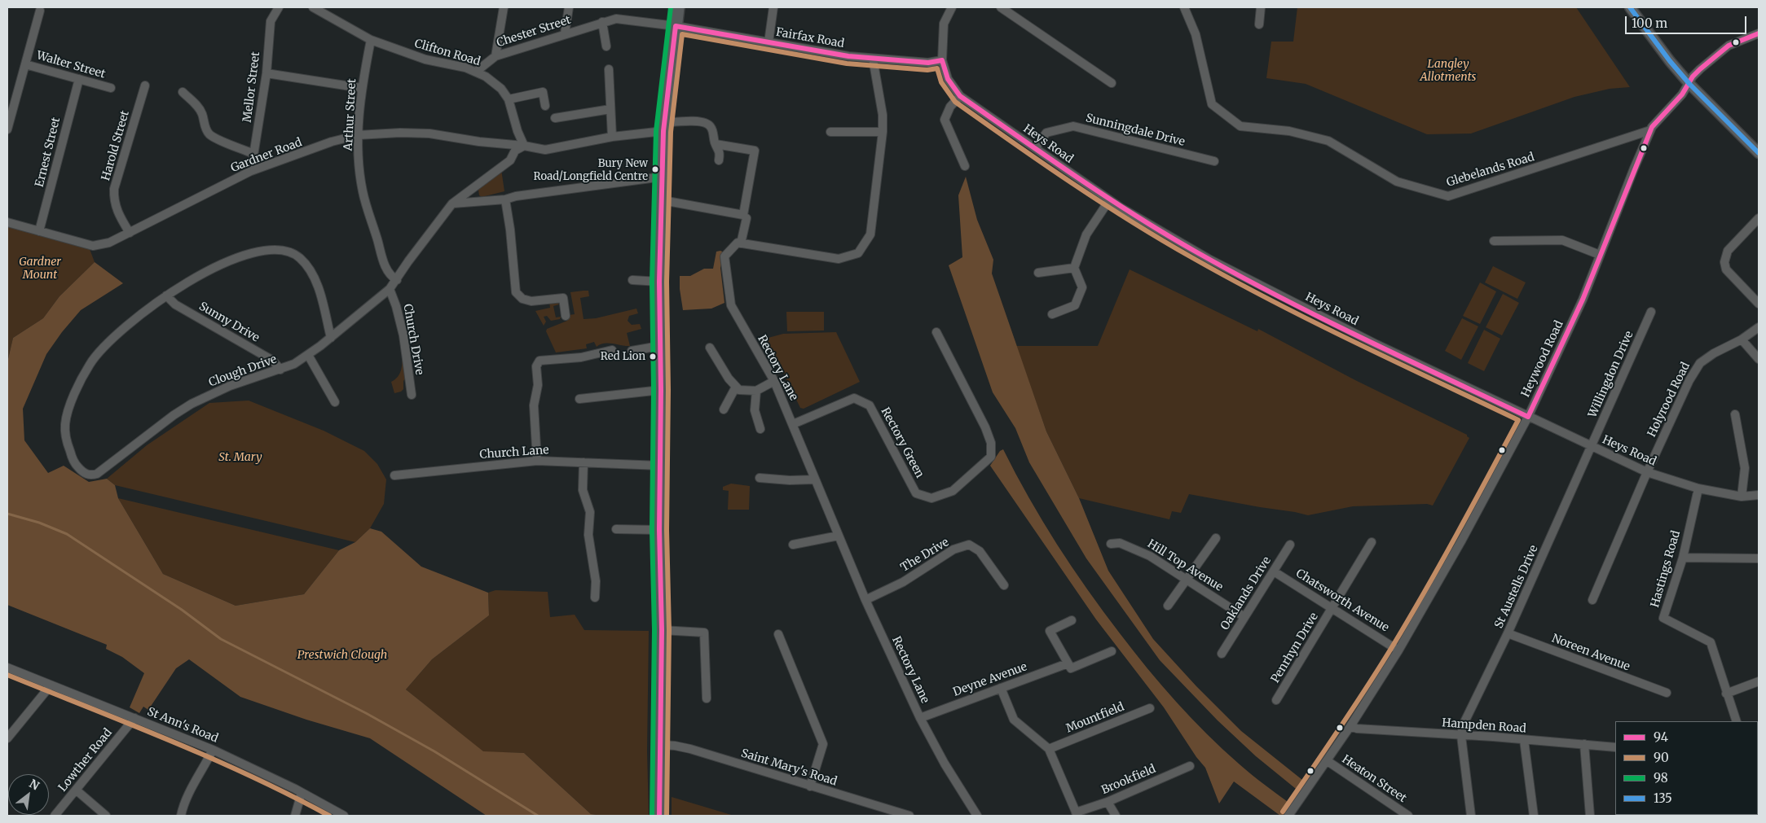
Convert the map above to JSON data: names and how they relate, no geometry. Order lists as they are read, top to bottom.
{
  "streets": {
    "street": [
      "Chester Street",
      "Fairfax Road",
      "Clifton Road",
      "Walter Street",
      "Mellor Street",
      "Arthur Street",
      "Sunningdale Drive",
      "Heys Road",
      "Harold Street",
      "Ernest Street",
      "Gardner Road",
      "Glebelands Road",
      "Sunny Drive",
      "Church Drive",
      "Heywood Road",
      "Rectory Lane",
      "Clough Drive",
      "Willingdon Drive",
      "Holyrood Road",
      "Rectory Green",
      "Church Lane",
      "The Drive",
      "Hill Top Avenue",
      "Hastings Road",
      "St Austells Drive",
      "Oaklands Drive",
      "Chatsworth Avenue",
      "Penrhyn Drive",
      "Noreen Avenue",
      "Deyne Avenue",
      "Mountfield",
      "St Ann's Road",
      "Hampden Road",
      "Lowther Road",
      "Saint Mary's Road",
      "Heaton Street",
      "Brookfield"
    ]
  },
  "crossings": [
    ["Chester Street", "Fairfax Road"],
    ["Chester Street", "Clifton Road"],
    ["Fairfax Road", "Heys Road"],
    ["Clifton Road", "Arthur Street"],
    ["Clifton Road", "Gardner Road"],
    ["Clifton Road", "Clough Drive"],
    ["Walter Street", "Ernest Street"],
    ["Mellor Street", "Gardner Road"],
    ["Arthur Street", "Gardner Road"],
    ["Arthur Street", "Clough Drive"],
    ["Sunningdale Drive", "Heys Road"],
    ["Heys Road", "Heywood Road"],
    ["Heys Road", "Willingdon Drive"],
    ["Heys Road", "Holyrood Road"],
    ["Heys Road", "Hastings Road"],
    ["Heys Road", "St Austells Drive"],
    ["Harold Street", "Gardner Road"],
    ["Ernest Street", "Gardner Road"],
    ["Gardner Road", "Clough Drive"],
    ["Glebelands Road", "Heywood Road"],
    ["Sunny Drive", "Clough Drive"],
    ["Church Drive", "Clough Drive"],
    ["Heywood Road", "Chatsworth Avenue"],
    ["Heywood Road", "Hampden Road"],
    ["Heywood Road", "Heaton Street"],
    ["Rectory Lane", "Rectory Green"],
    ["Rectory Lane", "The Drive"],
    ["Rectory Lane", "Deyne Avenue"],
    ["Willingdon Drive", "St Austells Drive"],
    ["Hill Top Avenue", "Oaklands Drive"],
    ["St Austells Drive", "Noreen Avenue"],
    ["St Austells Drive", "Hampden Road"],
    ["Oaklands Drive", "Chatsworth Avenue"],
    ["Chatsworth Avenue", "Penrhyn Drive"],
    ["St Ann's Road", "Lowther Road"]
  ],
  "parks": [
    "Langley Allotments",
    "Gardner Mount",
    "St. Mary",
    "Prestwich Clough"
  ],
  "places": ["Bury New Road/Longfield Centre", "Red Lion"],
  "lines": [
    "transit line 98",
    "transit line 135",
    "transit line 94",
    "transit line 90"
  ],
  "legend": [
    "94",
    "90",
    "98",
    "135"
  ],
  "scale_bar": "100 m",
  "north": "top right"
}
